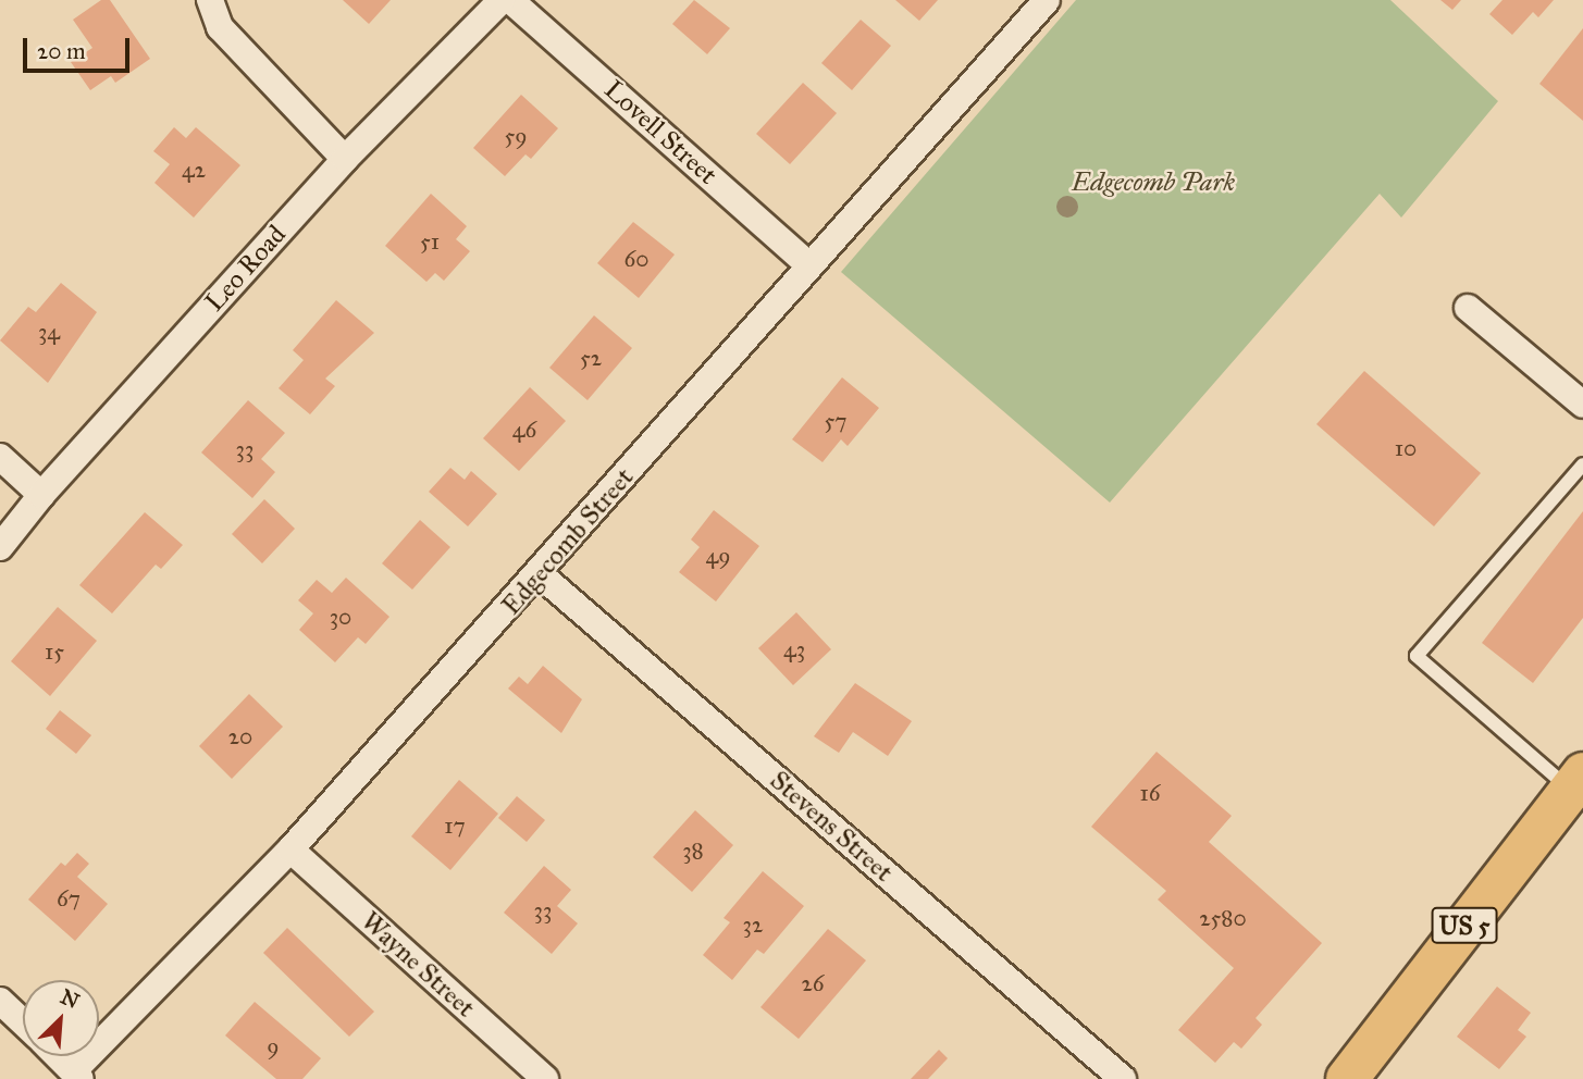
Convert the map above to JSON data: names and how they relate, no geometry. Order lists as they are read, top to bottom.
{
  "streets": {
    "main road": ["US 5"],
    "street": [
      "Lovell Street",
      "Leo Road",
      "Edgecomb Street",
      "Stevens Street",
      "Wayne Street"
    ]
  },
  "crossings": [
    ["Lovell Street", "Edgecomb Street"],
    ["Edgecomb Street", "Stevens Street"],
    ["Edgecomb Street", "Wayne Street"]
  ],
  "parks": ["Edgecomb Park"],
  "house_numbers": [
    "59",
    "42",
    "51",
    "60",
    "34",
    "52",
    "57",
    "46",
    "10",
    "33",
    "49",
    "30",
    "43",
    "15",
    "20",
    "16",
    "17",
    "38",
    "67",
    "33",
    "2580",
    "32",
    "26",
    "9"
  ],
  "scale_bar": "20 m",
  "north": "top right"
}
